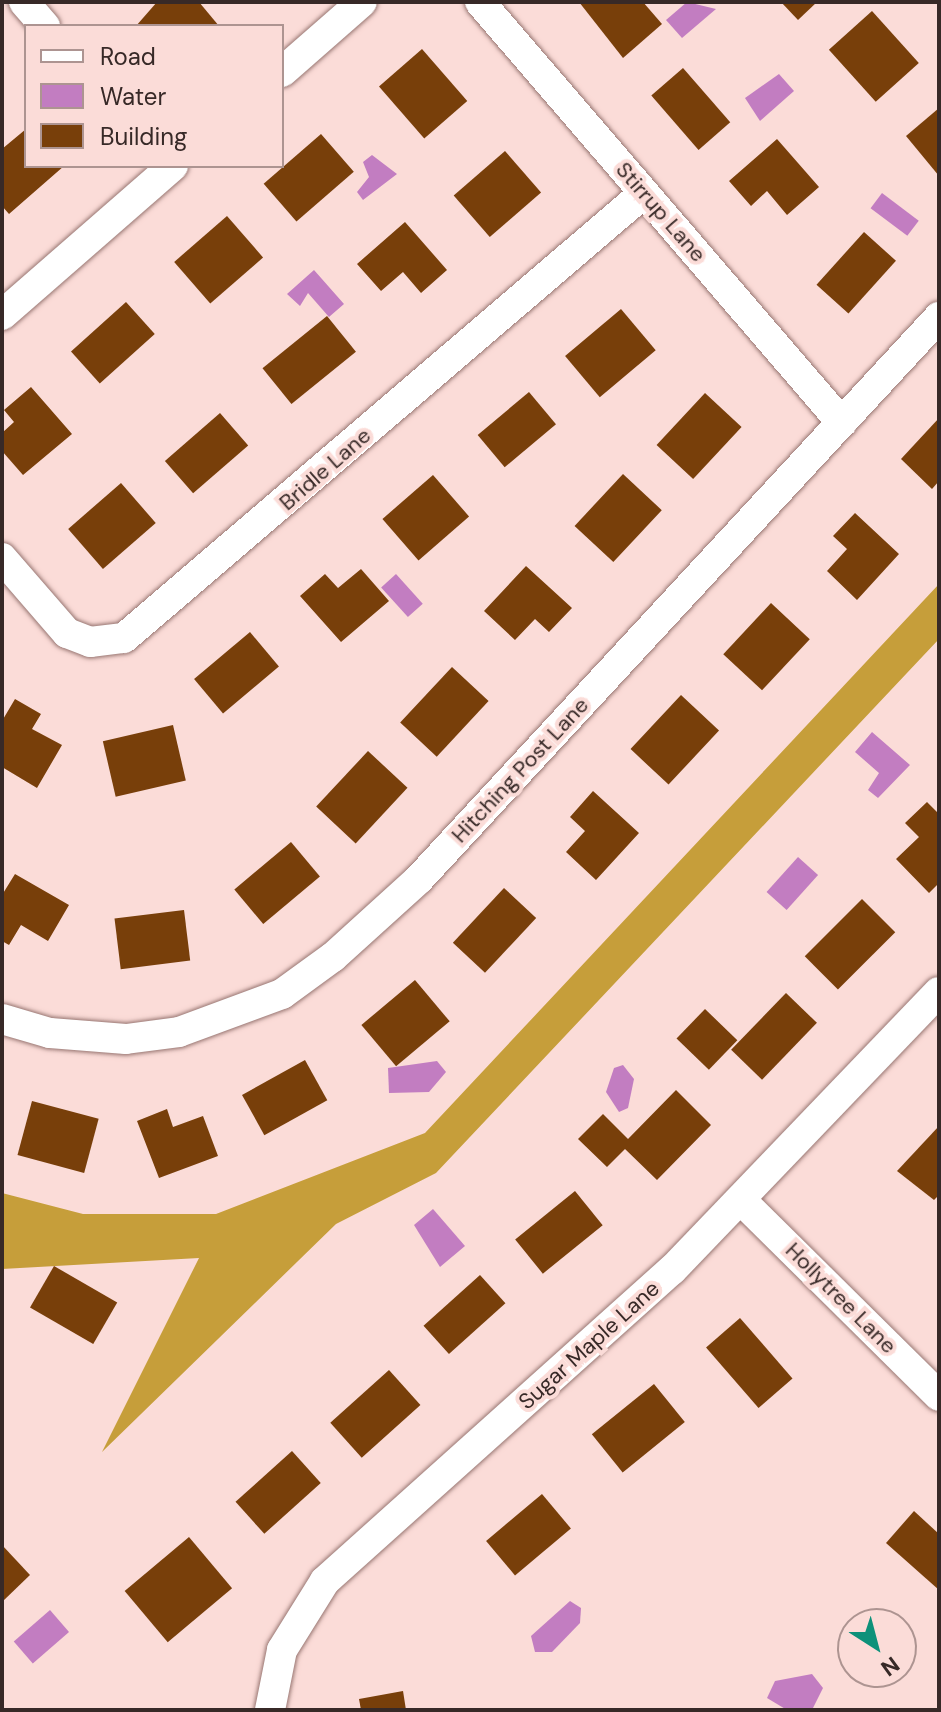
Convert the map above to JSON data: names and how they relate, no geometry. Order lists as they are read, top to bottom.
{
  "streets": {
    "street": [
      "Stirrup Lane",
      "Bridle Lane",
      "Hitching Post Lane",
      "Hollytree Lane",
      "Sugar Maple Lane"
    ]
  },
  "crossings": [
    ["Stirrup Lane", "Bridle Lane"],
    ["Stirrup Lane", "Hitching Post Lane"],
    ["Hollytree Lane", "Sugar Maple Lane"]
  ],
  "legend": ["Road", "Water", "Building"],
  "north": "bottom right"
}
